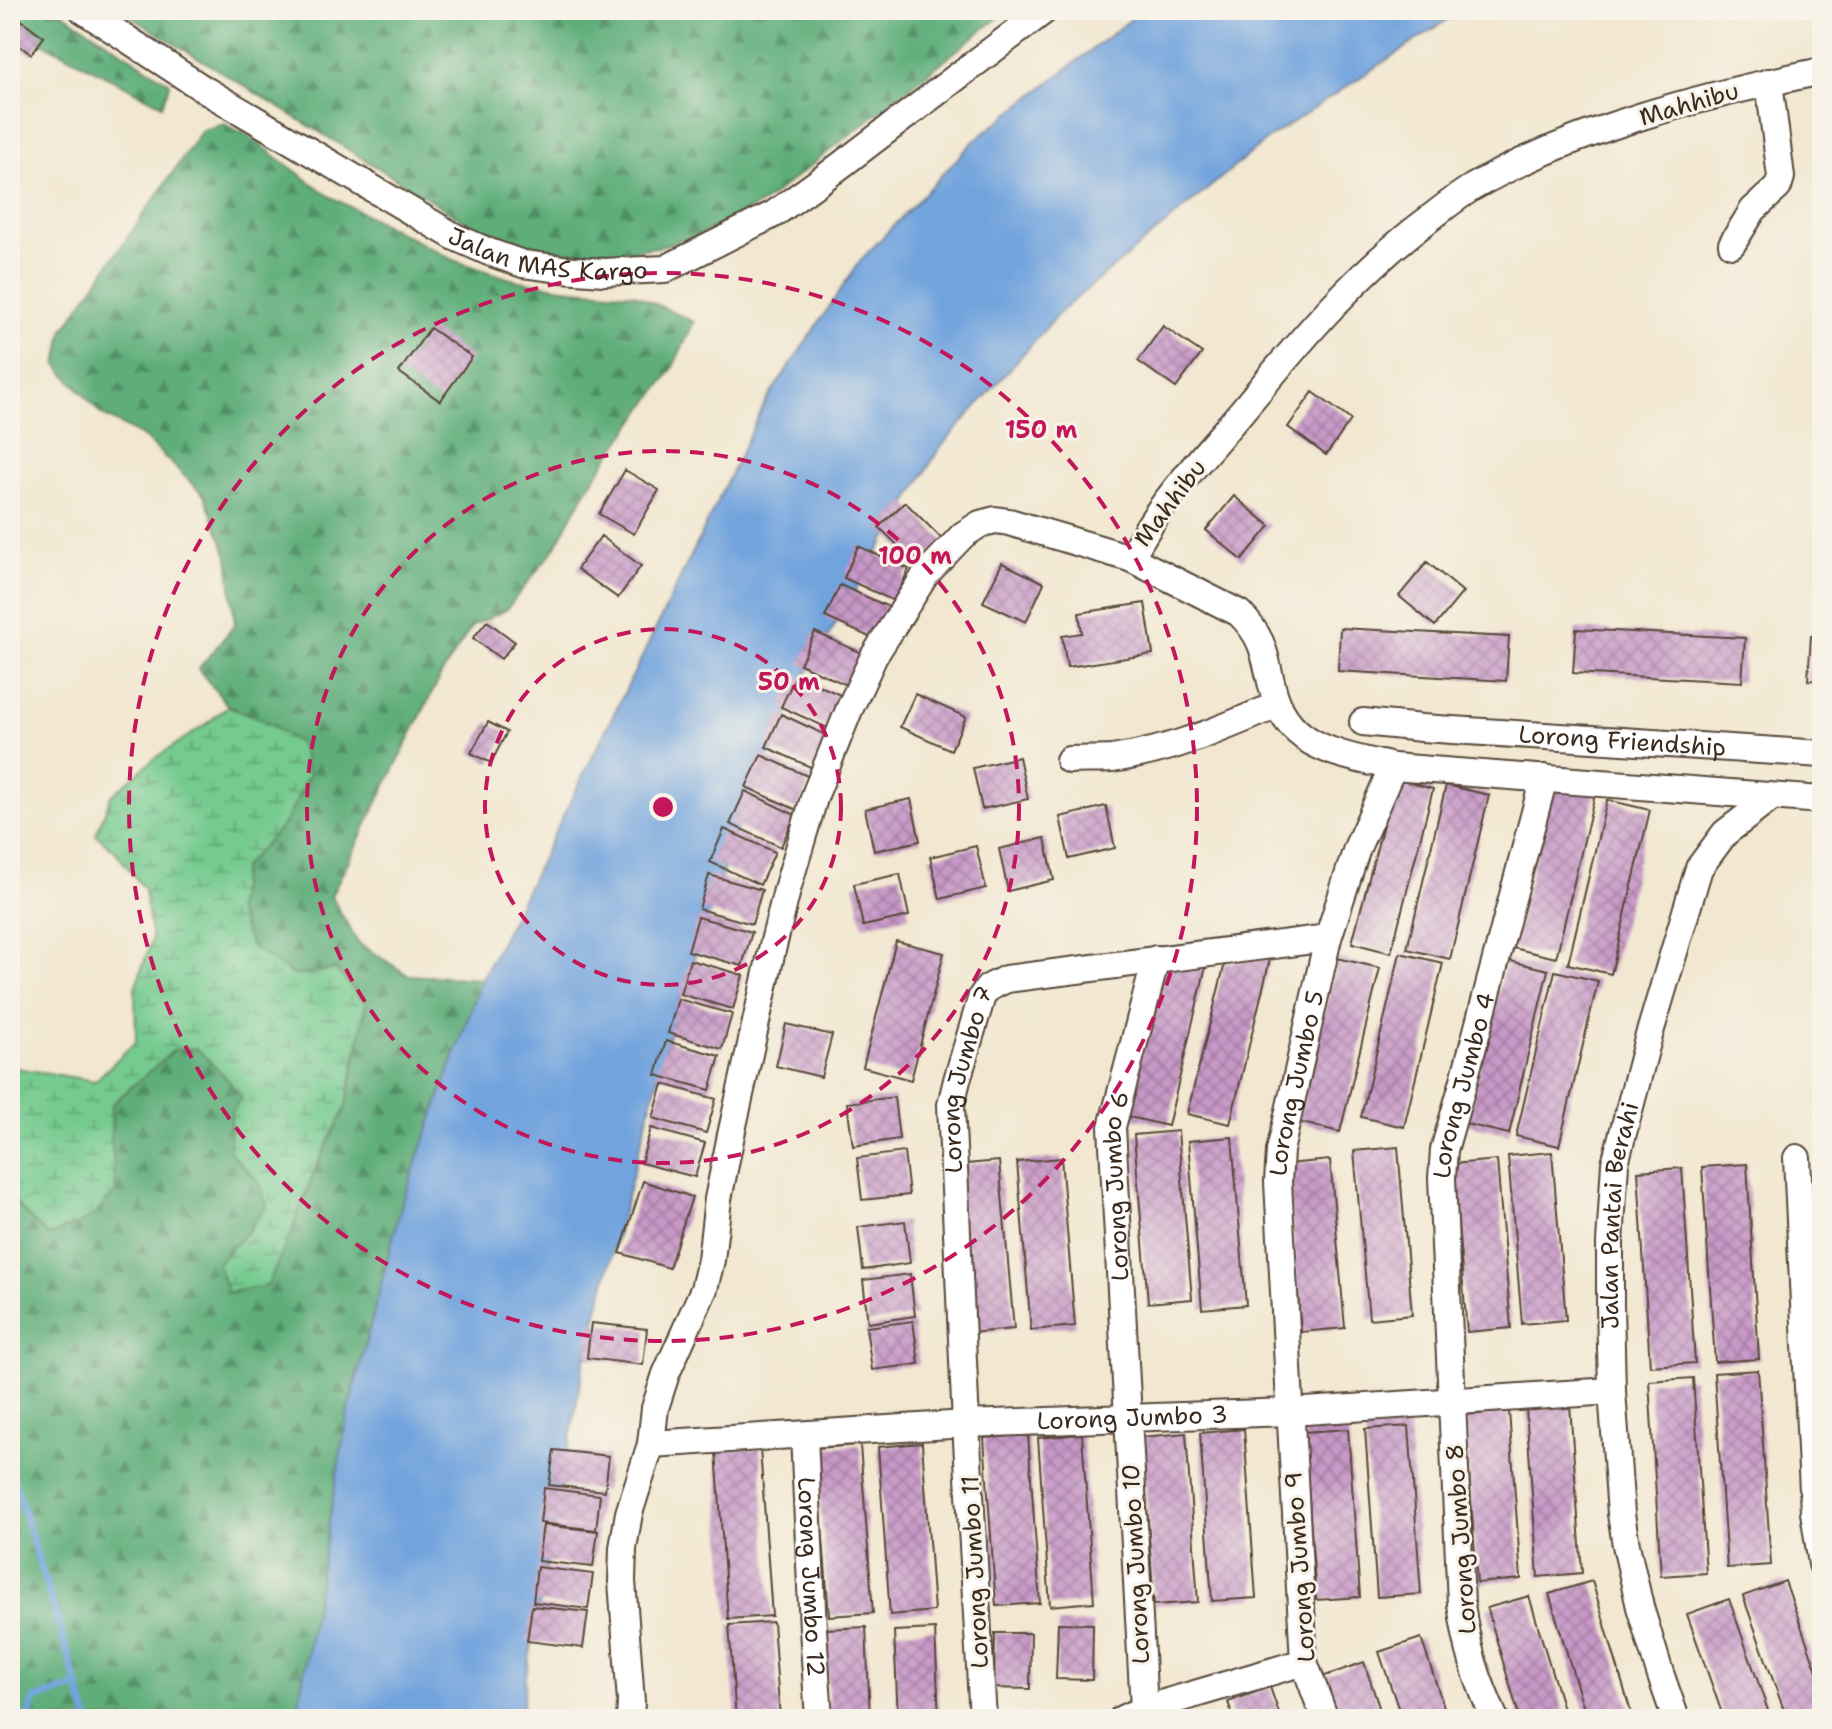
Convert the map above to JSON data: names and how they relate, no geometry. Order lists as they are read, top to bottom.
{
  "streets": {
    "street": [
      "Mahhibu",
      "Jalan MAS Kargo",
      "Lorong Friendship",
      "Lorong Jumbo 5",
      "Lorong Jumbo 7",
      "Lorong Jumbo 4",
      "Lorong Jumbo 6",
      "Jalan Pantai Berahi",
      "Lorong Jumbo 3",
      "Lorong Jumbo 8",
      "Lorong Jumbo 10",
      "Lorong Jumbo 9",
      "Lorong Jumbo 11",
      "Lorong Jumbo 12"
    ]
  },
  "crossings": [
    ["Mahhibu", "Lorong Jumbo 5"],
    ["Mahhibu", "Lorong Jumbo 4"],
    ["Mahhibu", "Jalan Pantai Berahi"],
    ["Lorong Jumbo 5", "Lorong Jumbo 7"],
    ["Lorong Jumbo 5", "Lorong Jumbo 3"],
    ["Lorong Jumbo 5", "Lorong Jumbo 9"],
    ["Lorong Jumbo 7", "Lorong Jumbo 6"],
    ["Lorong Jumbo 7", "Lorong Jumbo 3"],
    ["Lorong Jumbo 7", "Lorong Jumbo 11"],
    ["Lorong Jumbo 4", "Lorong Jumbo 3"],
    ["Lorong Jumbo 4", "Lorong Jumbo 8"],
    ["Lorong Jumbo 6", "Lorong Jumbo 3"],
    ["Lorong Jumbo 6", "Lorong Jumbo 10"],
    ["Jalan Pantai Berahi", "Lorong Jumbo 3"],
    ["Lorong Jumbo 3", "Lorong Jumbo 8"],
    ["Lorong Jumbo 3", "Lorong Jumbo 10"],
    ["Lorong Jumbo 3", "Lorong Jumbo 9"],
    ["Lorong Jumbo 3", "Lorong Jumbo 11"],
    ["Lorong Jumbo 3", "Lorong Jumbo 12"]
  ],
  "rings": ["150 m", "100 m", "50 m"]
}
